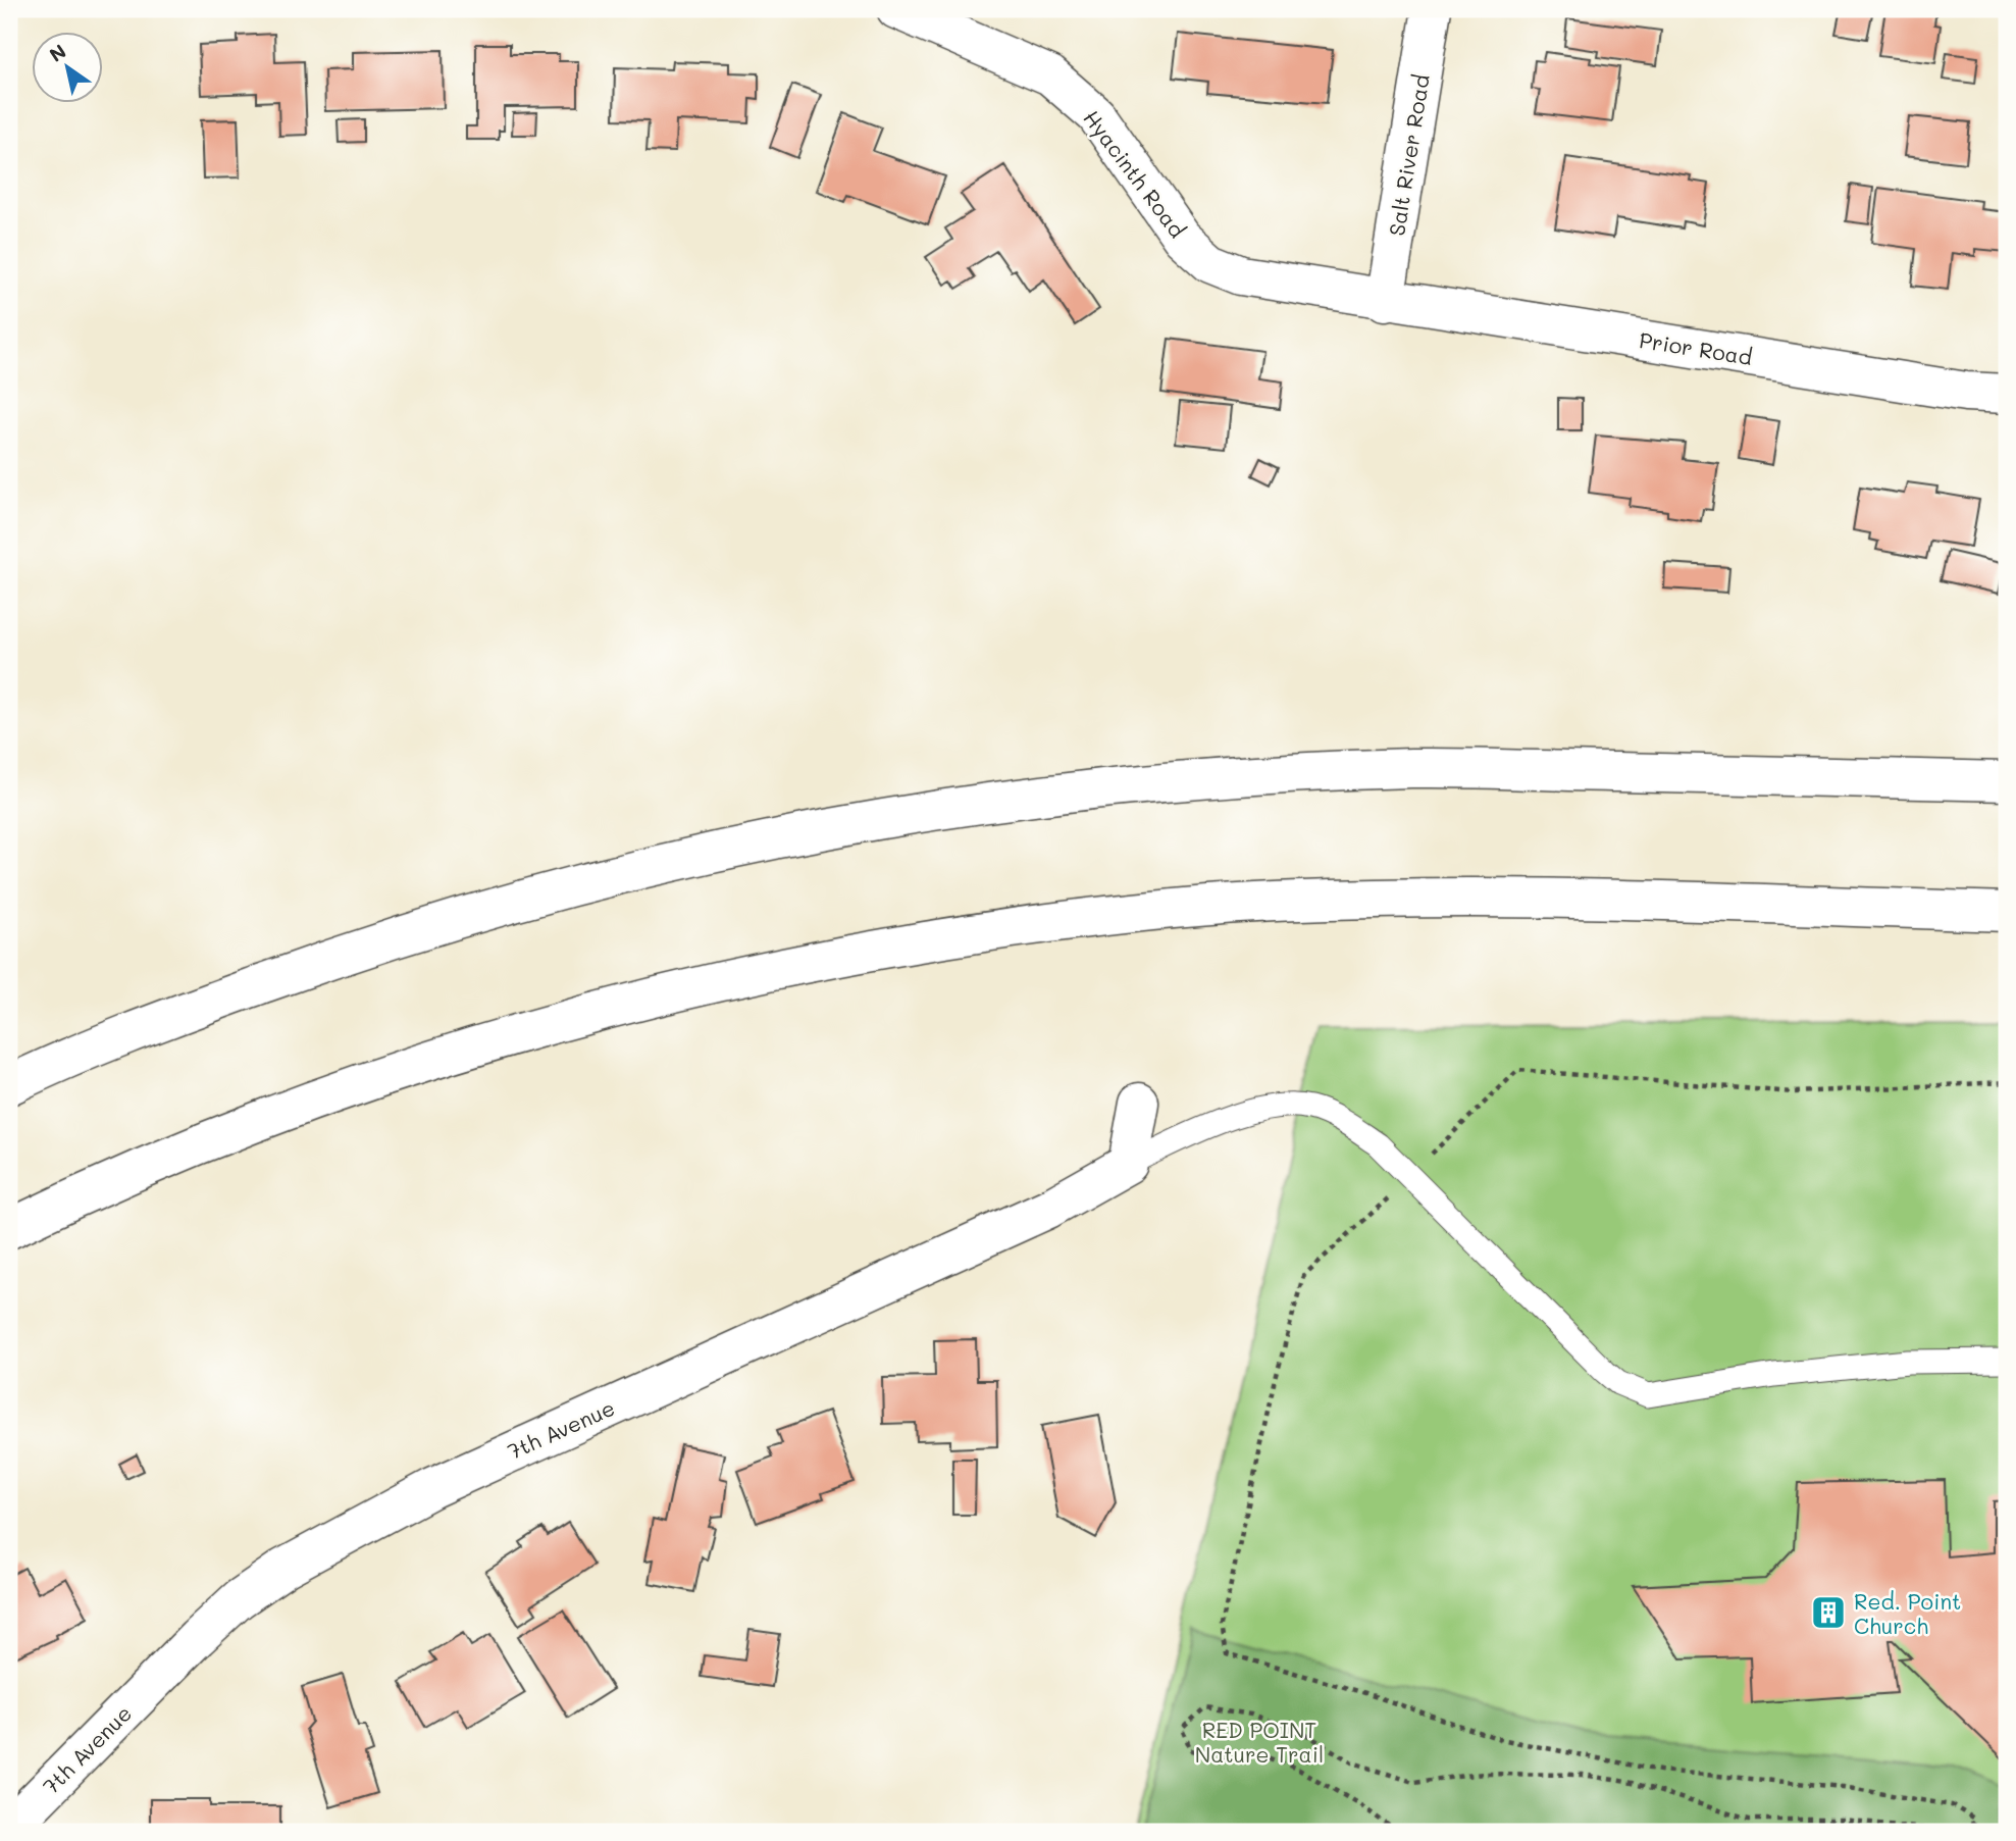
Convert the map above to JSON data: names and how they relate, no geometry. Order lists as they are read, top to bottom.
{
  "streets": {
    "main road": [
      "Salt River Road",
      "Hyacinth Road",
      "Prior Road",
      "7th Avenue"
    ]
  },
  "crossings": [
    ["Salt River Road", "Hyacinth Road"],
    ["Salt River Road", "Prior Road"],
    ["Hyacinth Road", "Prior Road"]
  ],
  "parks": ["RED POINT Nature Trail"],
  "places": {
    "building": ["Red. Point Church"]
  },
  "north": "top left"
}
